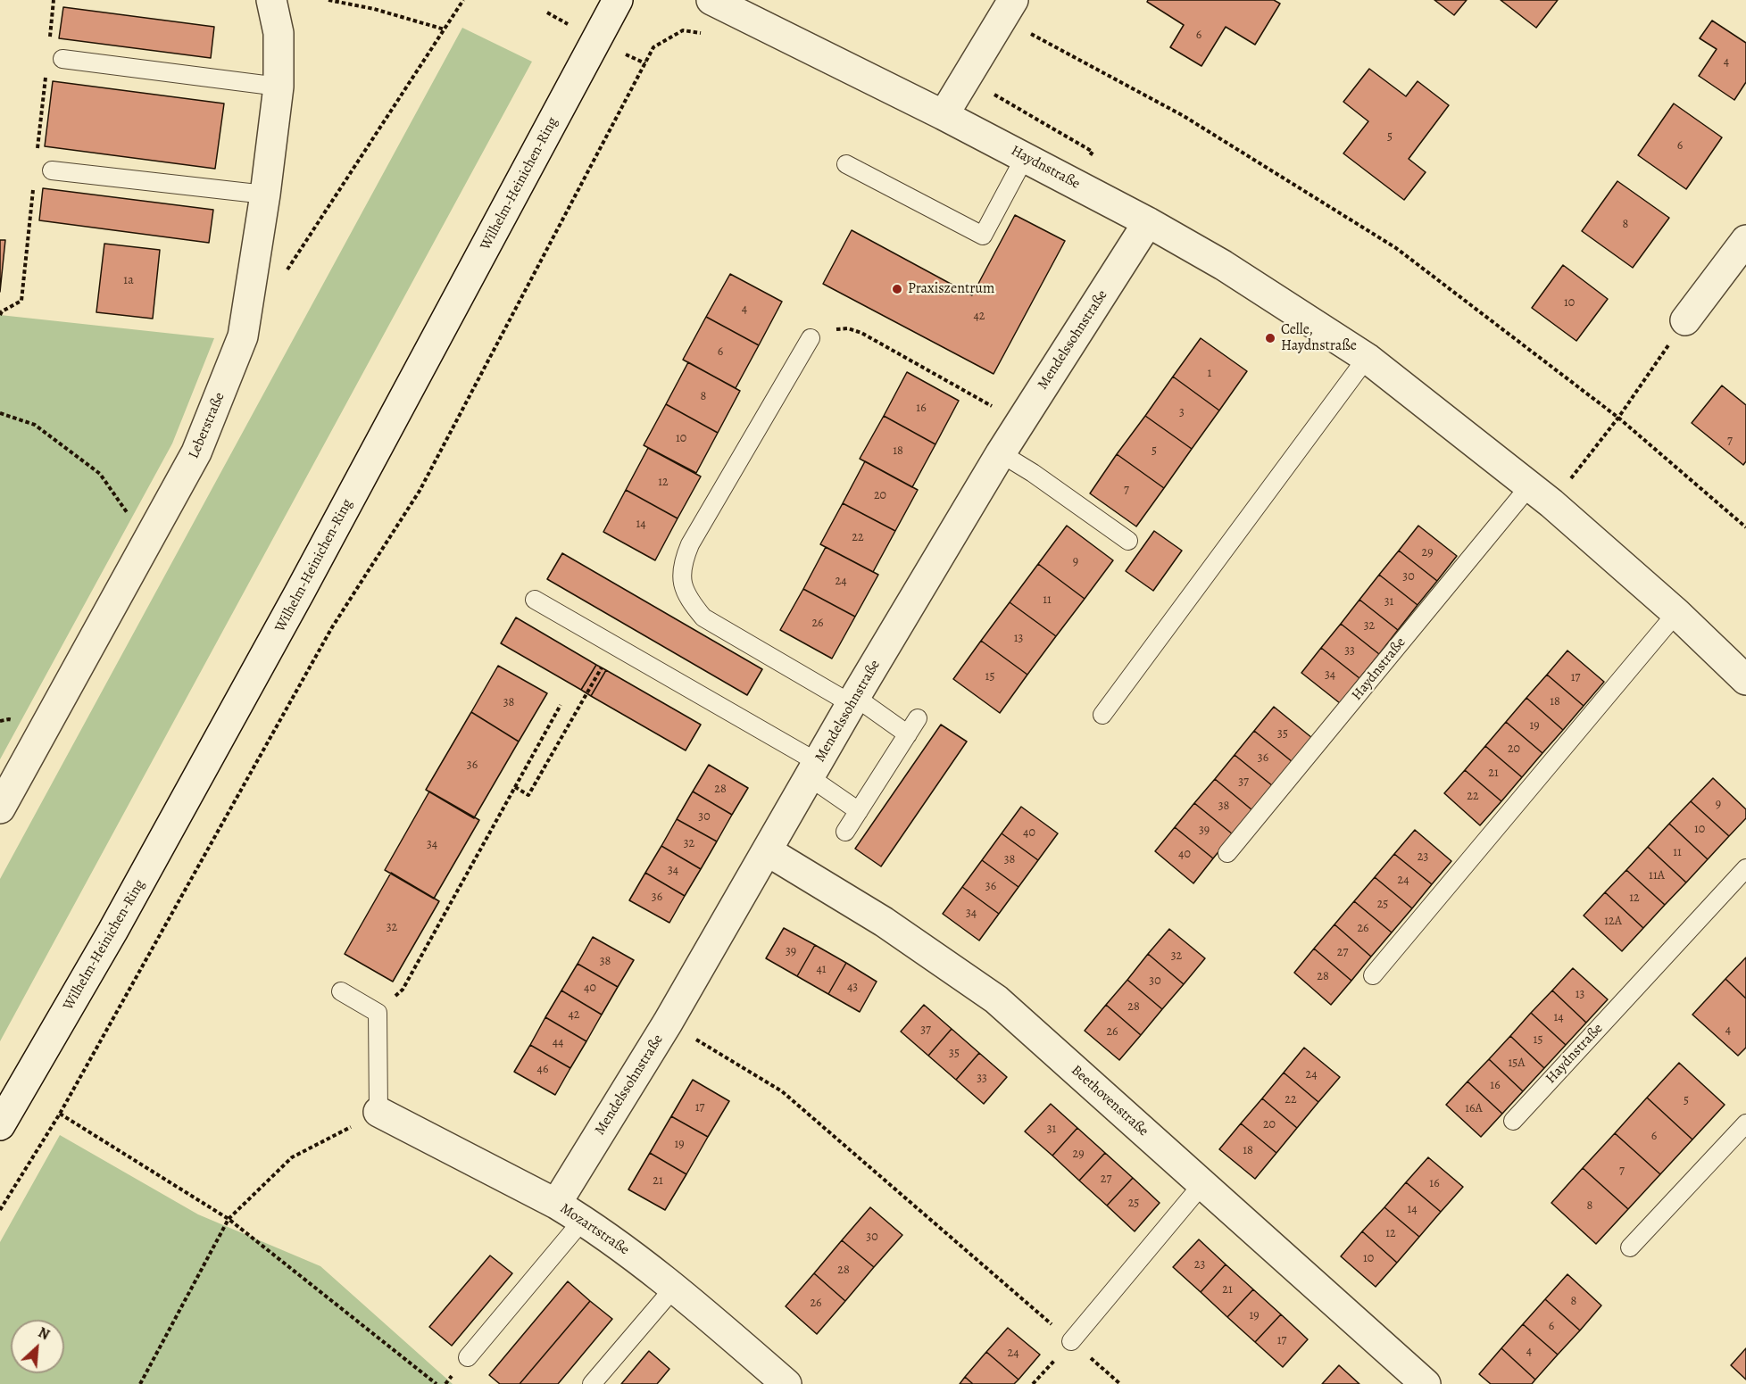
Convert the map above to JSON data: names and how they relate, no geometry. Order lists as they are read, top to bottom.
{
  "streets": {
    "street": [
      "Haydnstraße",
      "Wilhelm-Heinichen-Ring",
      "Mendelssohnstraße",
      "Leberstraße",
      "Beethovenstraße",
      "Mozartstraße"
    ]
  },
  "crossings": [
    ["Haydnstraße", "Mendelssohnstraße"],
    ["Mendelssohnstraße", "Beethovenstraße"],
    ["Mendelssohnstraße", "Mozartstraße"]
  ],
  "places": ["Praxiszentrum", "Celle, Haydnstraße"],
  "house_numbers": [
    "6",
    "4",
    "5",
    "6",
    "8",
    "1a",
    "10",
    "4",
    "42",
    "6",
    "1",
    "8",
    "16",
    "3",
    "10",
    "7",
    "18",
    "5",
    "12",
    "7",
    "20",
    "14",
    "22",
    "29",
    "9",
    "30",
    "24",
    "11",
    "31",
    "26",
    "32",
    "13",
    "33",
    "34",
    "15",
    "17",
    "18",
    "38",
    "19",
    "35",
    "20",
    "36",
    "36",
    "21",
    "37",
    "28",
    "22",
    "9",
    "38",
    "30",
    "10",
    "39",
    "40",
    "32",
    "34",
    "11",
    "40",
    "23",
    "38",
    "34",
    "11A",
    "24",
    "36",
    "36",
    "12",
    "25",
    "34",
    "12A",
    "32",
    "26",
    "39",
    "27",
    "32",
    "38",
    "41",
    "28",
    "30",
    "43",
    "40",
    "13",
    "28",
    "42",
    "14",
    "37",
    "4",
    "26",
    "15",
    "44",
    "35",
    "15A",
    "46",
    "24",
    "33",
    "16",
    "22",
    "5",
    "17",
    "16A",
    "20",
    "31",
    "6",
    "19",
    "18",
    "29",
    "7",
    "27",
    "21",
    "16",
    "25",
    "8",
    "14",
    "12",
    "30",
    "10",
    "23",
    "28",
    "21",
    "8",
    "26",
    "19",
    "6",
    "17",
    "4",
    "24"
  ],
  "north": "top right"
}
